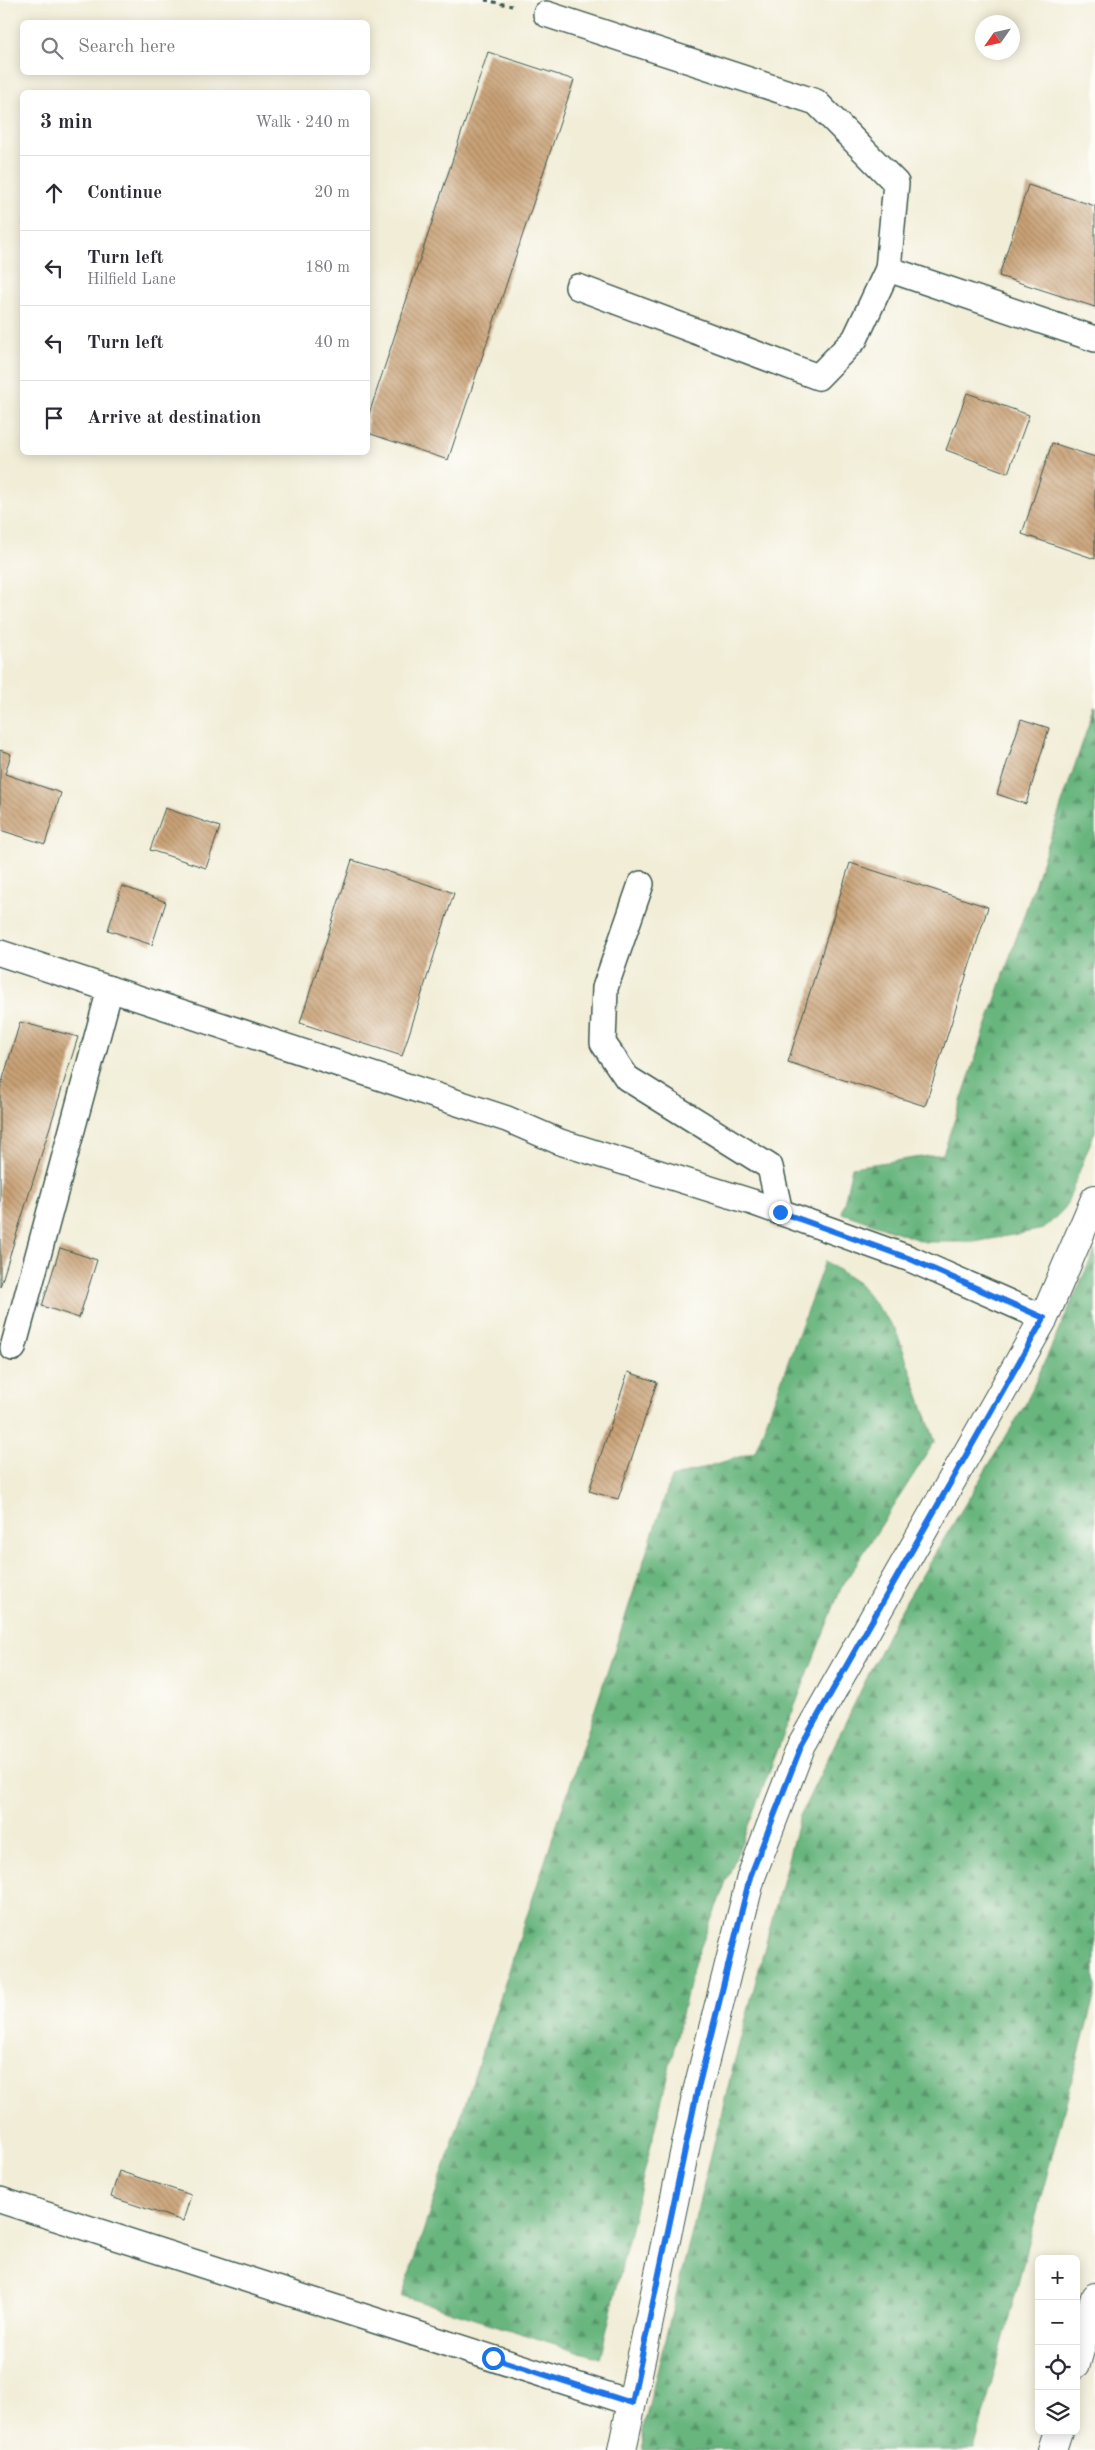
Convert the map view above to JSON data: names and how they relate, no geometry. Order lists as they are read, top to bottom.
{
  "north": "bottom left",
  "page": {
    "search": "Search here",
    "heading": ["3 min", "Walk · 240 m"],
    "list": [
      ["Continue", "20 m"],
      ["Turn left", "Hilfield Lane", "180 m"],
      ["Turn left", "40 m"],
      "Arrive at destination"
    ],
    "map_buttons": ["+", "−"]
  }
}
